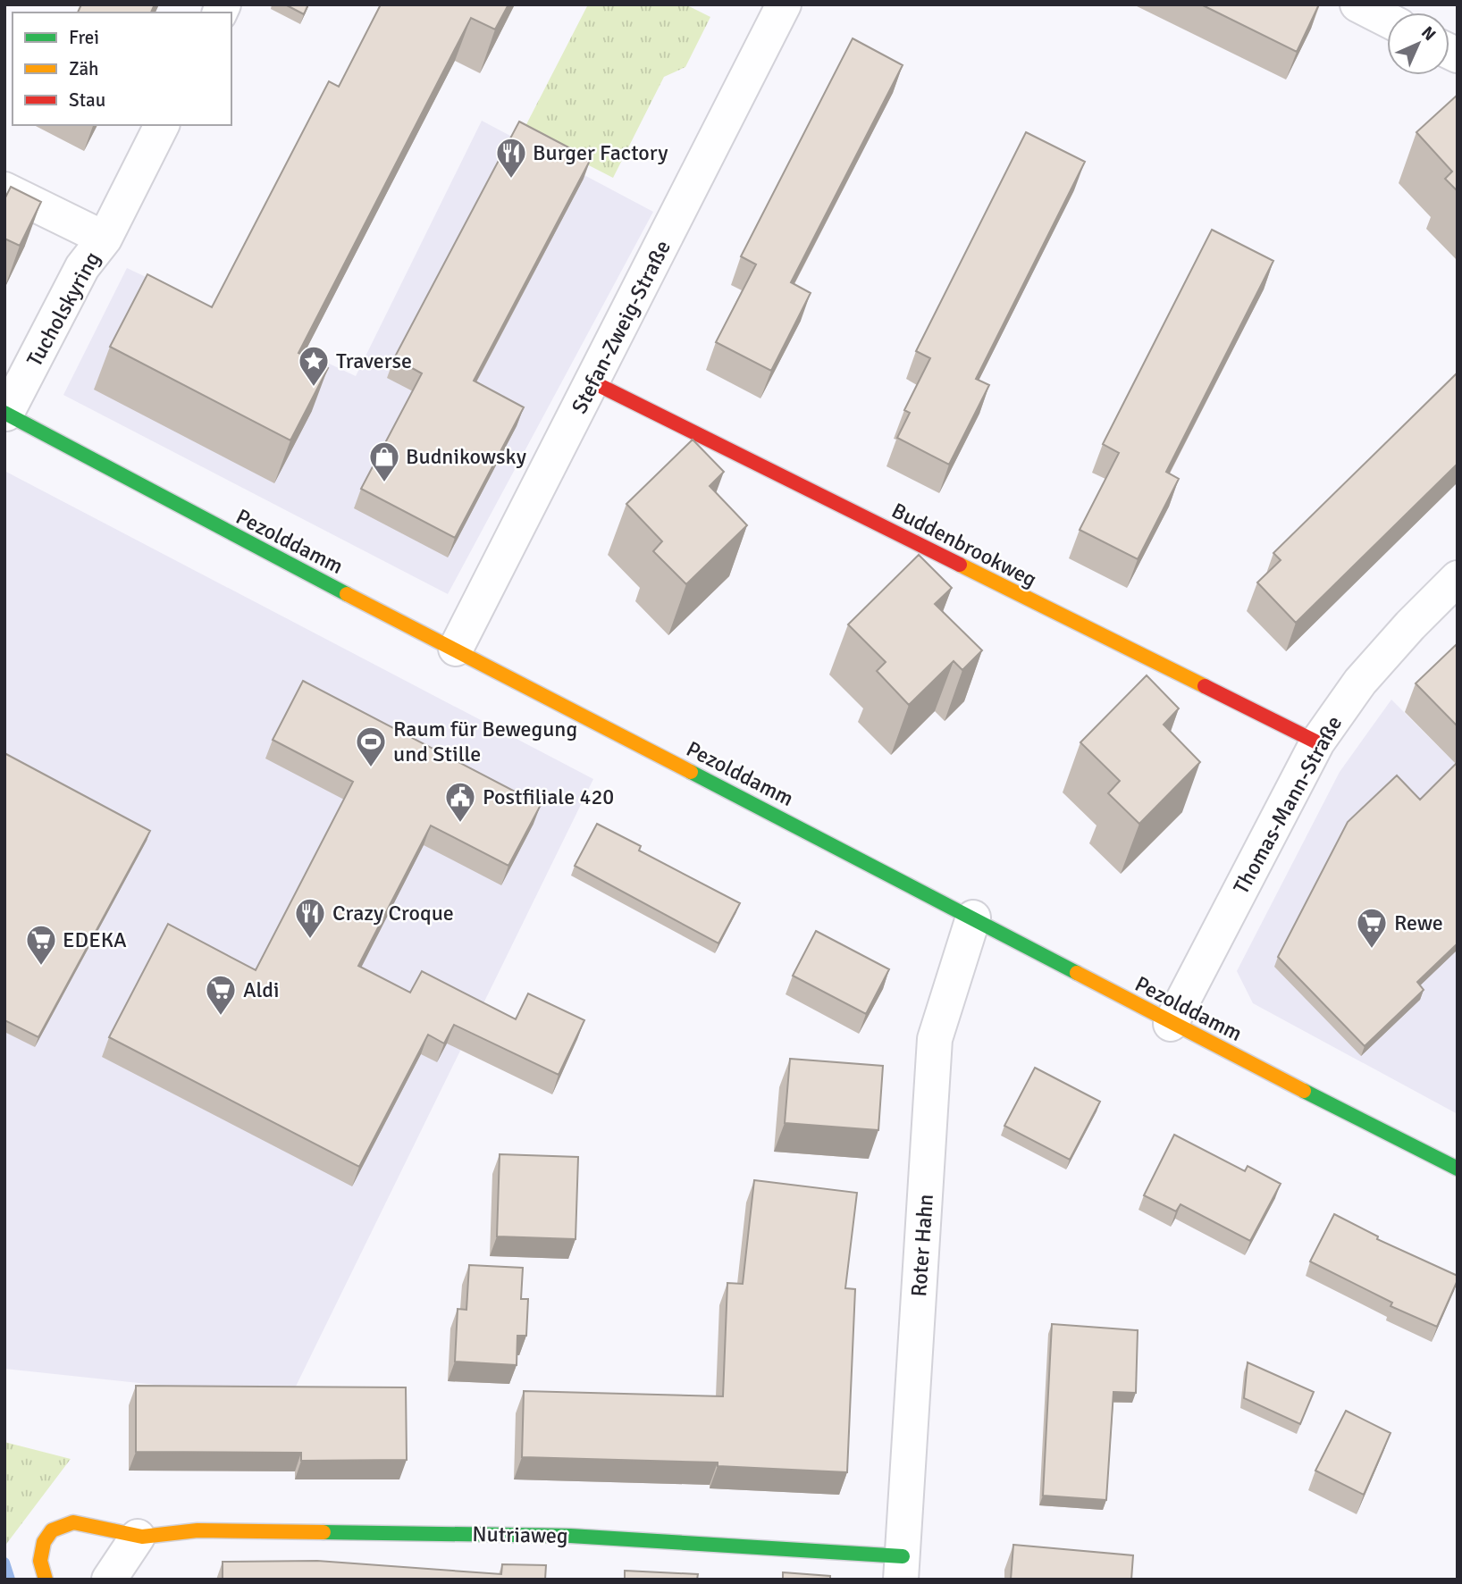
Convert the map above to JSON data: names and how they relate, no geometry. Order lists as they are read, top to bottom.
{
  "streets": {
    "street": [
      "Tucholskyring",
      "Stefan-Zweig-Straße",
      "Pezolddamm",
      "Buddenbrookweg",
      "Thomas-Mann-Straße",
      "Roter Hahn",
      "Nutriaweg"
    ]
  },
  "crossings": [
    ["Tucholskyring", "Pezolddamm"],
    ["Stefan-Zweig-Straße", "Pezolddamm"],
    ["Stefan-Zweig-Straße", "Buddenbrookweg"],
    ["Pezolddamm", "Thomas-Mann-Straße"],
    ["Pezolddamm", "Roter Hahn"],
    ["Buddenbrookweg", "Thomas-Mann-Straße"],
    ["Roter Hahn", "Nutriaweg"]
  ],
  "places": {
    "restaurant": ["Burger Factory", "Crazy Croque"],
    "place": ["Traverse"],
    "shop": ["Budnikowsky"],
    "sports": ["Raum für Bewegung und Stille"],
    "public building": ["Postfiliale 420"],
    "supermarket": ["Rewe", "EDEKA", "Aldi"]
  },
  "legend": ["Frei", "Zäh", "Stau"],
  "north": "top right"
}
